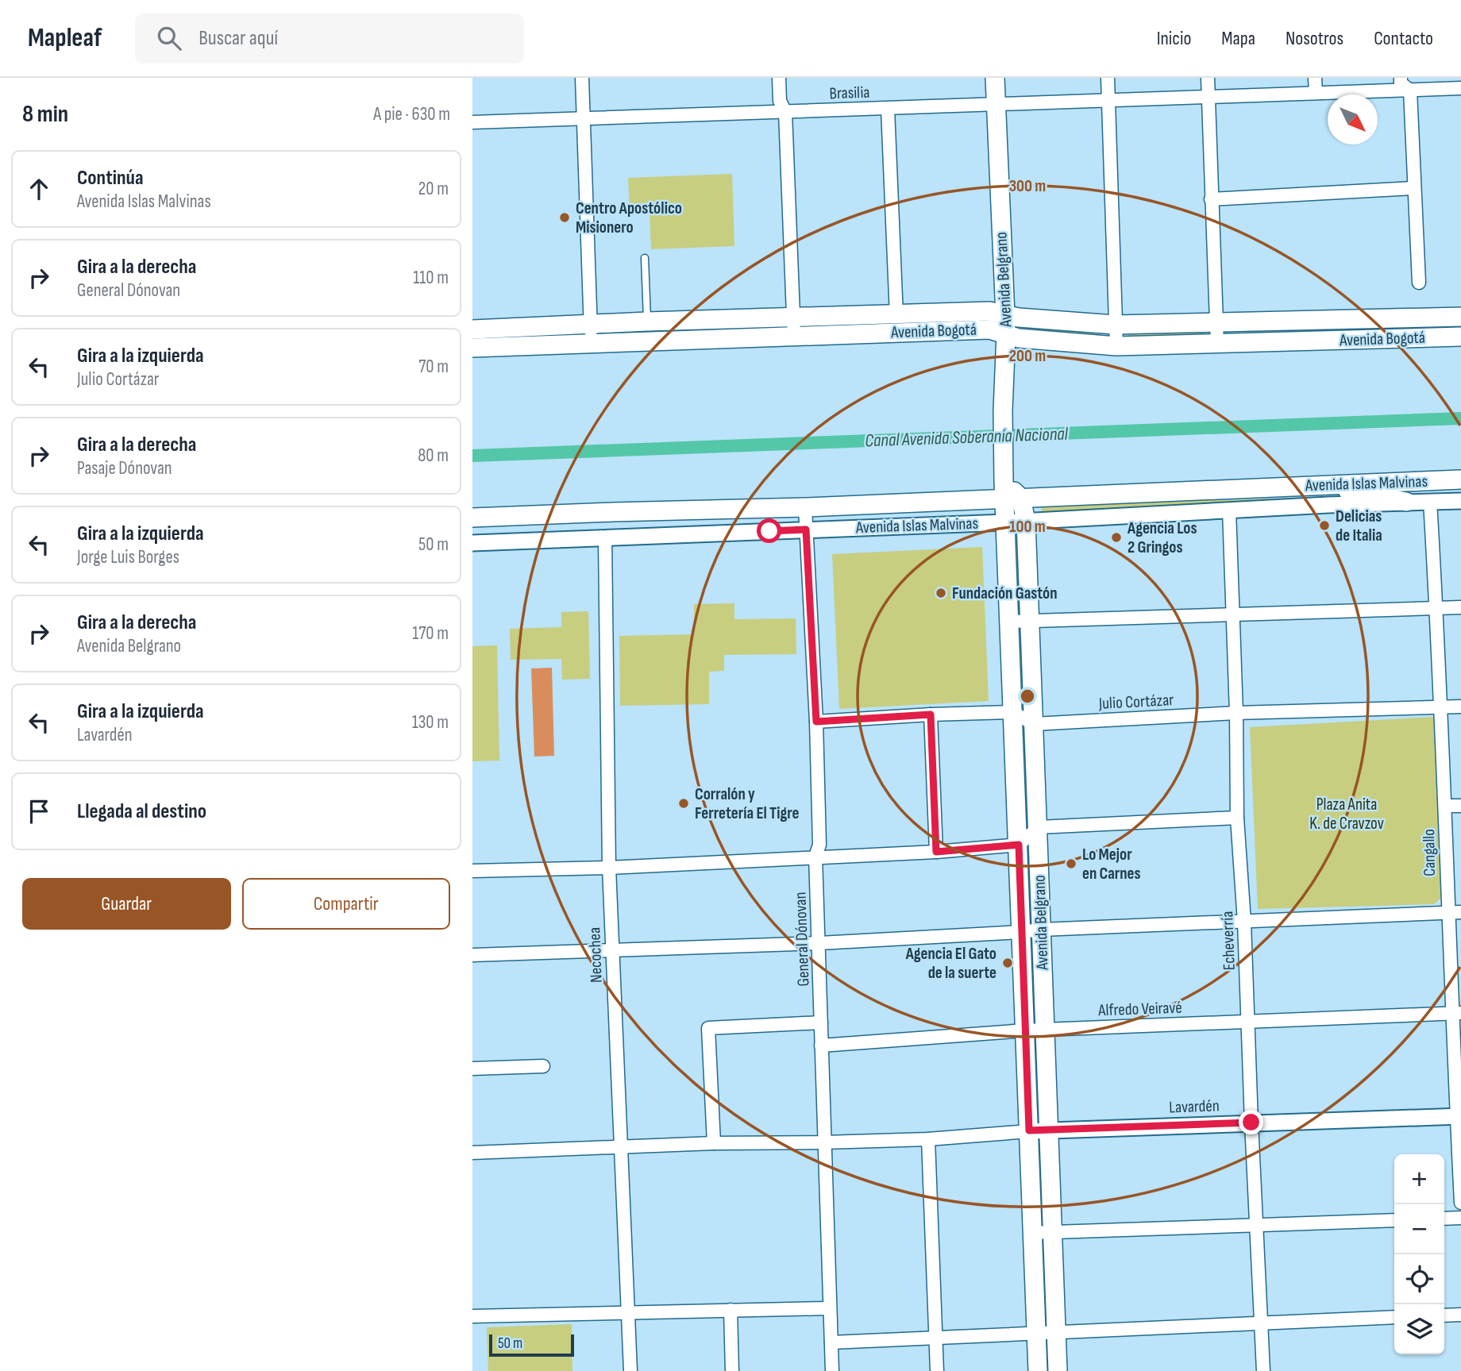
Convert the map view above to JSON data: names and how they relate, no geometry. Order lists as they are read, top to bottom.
{
  "streets": {
    "main road": ["Avenida Belgrano", "Avenida Bogotá", "Avenida Islas Malvinas"],
    "street": [
      "Brasilia",
      "Julio Cortázar",
      "Cangallo",
      "General Dónovan",
      "Echeverría",
      "Necochea",
      "Alfredo Veiravé",
      "Lavardén"
    ]
  },
  "crossings": [
    ["Brasilia", "Avenida Belgrano"],
    ["Avenida Belgrano", "Avenida Bogotá"],
    ["Avenida Belgrano", "Avenida Islas Malvinas"],
    ["Avenida Belgrano", "Julio Cortázar"],
    ["Avenida Belgrano", "Alfredo Veiravé"],
    ["Avenida Belgrano", "Lavardén"],
    ["Avenida Islas Malvinas", "Cangallo"],
    ["Avenida Islas Malvinas", "General Dónovan"],
    ["Avenida Islas Malvinas", "Echeverría"],
    ["Avenida Islas Malvinas", "Necochea"],
    ["Julio Cortázar", "Cangallo"],
    ["Julio Cortázar", "Echeverría"],
    ["Cangallo", "Alfredo Veiravé"],
    ["Cangallo", "Lavardén"],
    ["General Dónovan", "Alfredo Veiravé"],
    ["Echeverría", "Alfredo Veiravé"],
    ["Echeverría", "Lavardén"]
  ],
  "water": ["Canal Avenida Soberanía Nacional"],
  "parks": ["Plaza Anita K. de Cravzov"],
  "places": [
    "Centro Apostólico Misionero",
    "Delicias de Italia",
    "Agencia Los 2 Gringos",
    "Fundación Gastón",
    "Corralón y Ferretería El Tigre",
    "Lo Mejor en Carnes",
    "Agencia El Gato de la suerte"
  ],
  "scale_bar": "50 m",
  "north": "bottom right",
  "page": {
    "header": "Mapleaf",
    "search": "Buscar aquí",
    "nav": [
      "Inicio",
      "Mapa",
      "Nosotros",
      "Contacto"
    ],
    "heading": ["8 min", "A pie · 630 m"],
    "list": [
      ["Continúa", "Avenida Islas Malvinas", "20 m"],
      ["Gira a la derecha", "General Dónovan", "110 m"],
      ["Gira a la izquierda", "Julio Cortázar", "70 m"],
      ["Gira a la derecha", "Pasaje Dónovan", "80 m"],
      ["Gira a la izquierda", "Jorge Luis Borges", "50 m"],
      ["Gira a la derecha", "Avenida Belgrano", "170 m"],
      ["Gira a la izquierda", "Lavardén", "130 m"],
      "Llegada al destino"
    ],
    "buttons": ["Guardar", "Compartir"],
    "map_buttons": ["+", "−"],
    "scale": "50 m"
  },
  "rings": ["300 m", "200 m", "100 m"]
}
